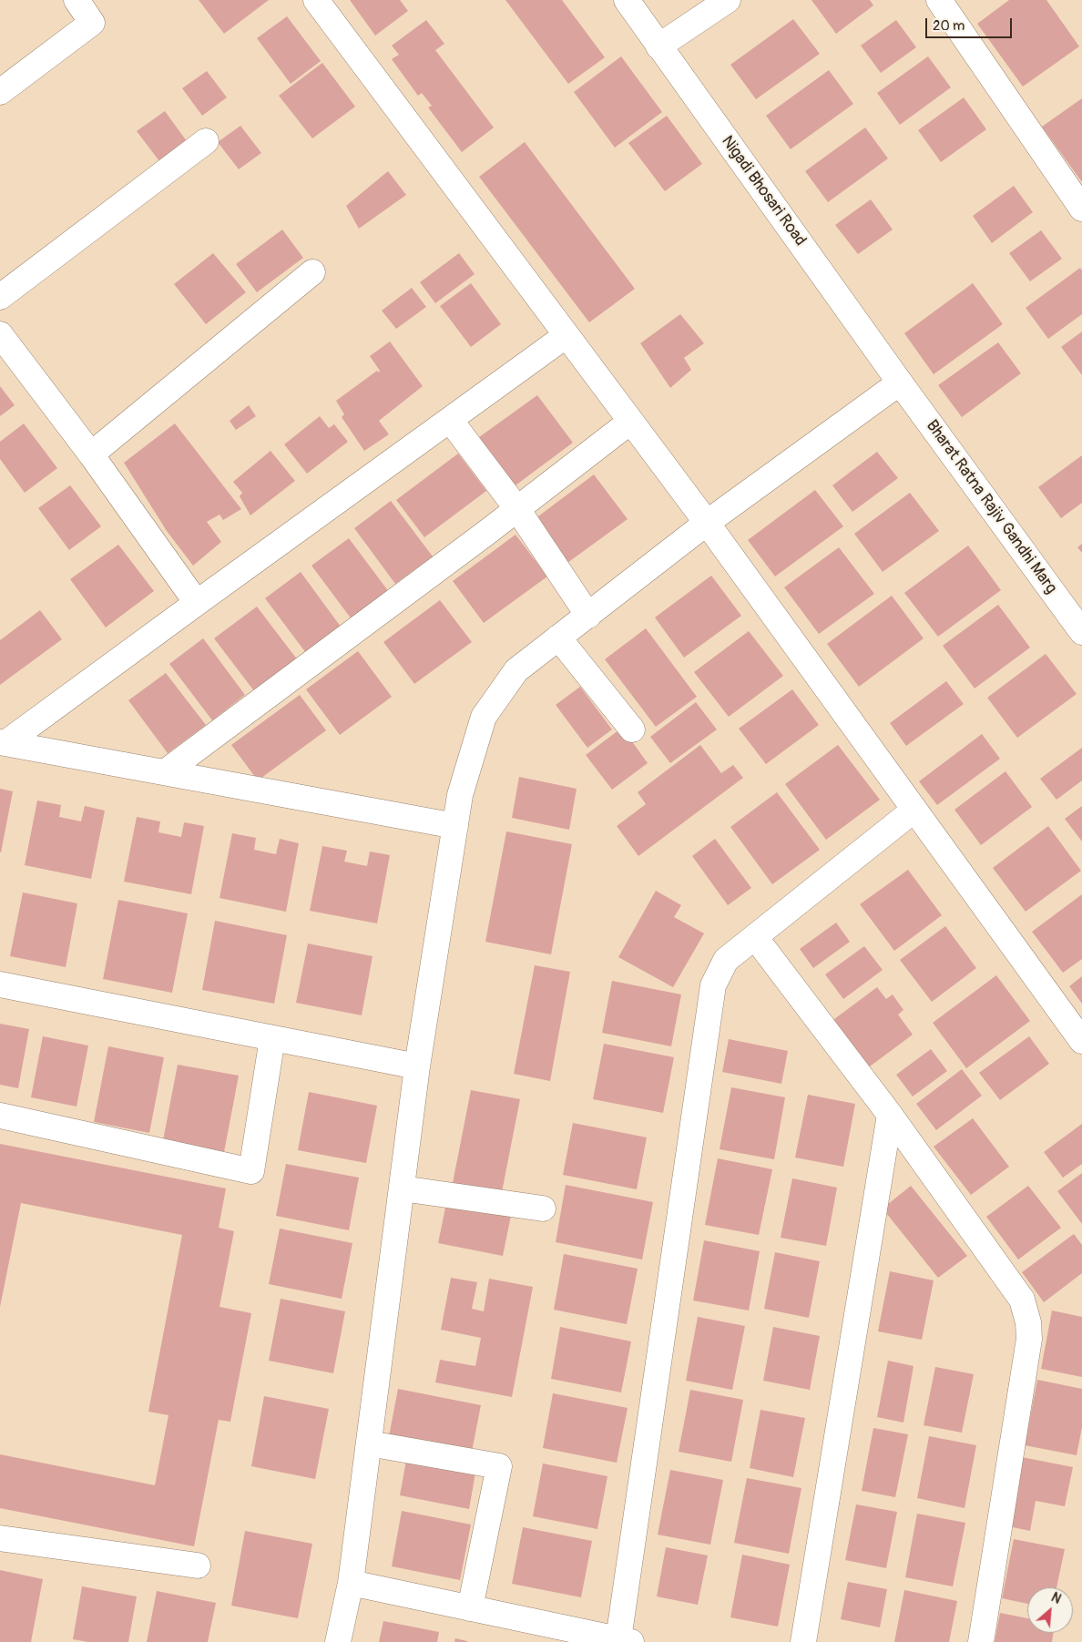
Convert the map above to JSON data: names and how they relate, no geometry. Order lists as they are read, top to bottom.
{
  "streets": {
    "street": ["Nigadi Bhosari Road", "Bharat Ratna Rajiv Gandhi Marg"]
  },
  "crossings": [
    ["Nigadi Bhosari Road", "Bharat Ratna Rajiv Gandhi Marg"]
  ],
  "scale_bar": "20 m",
  "north": "top right"
}
